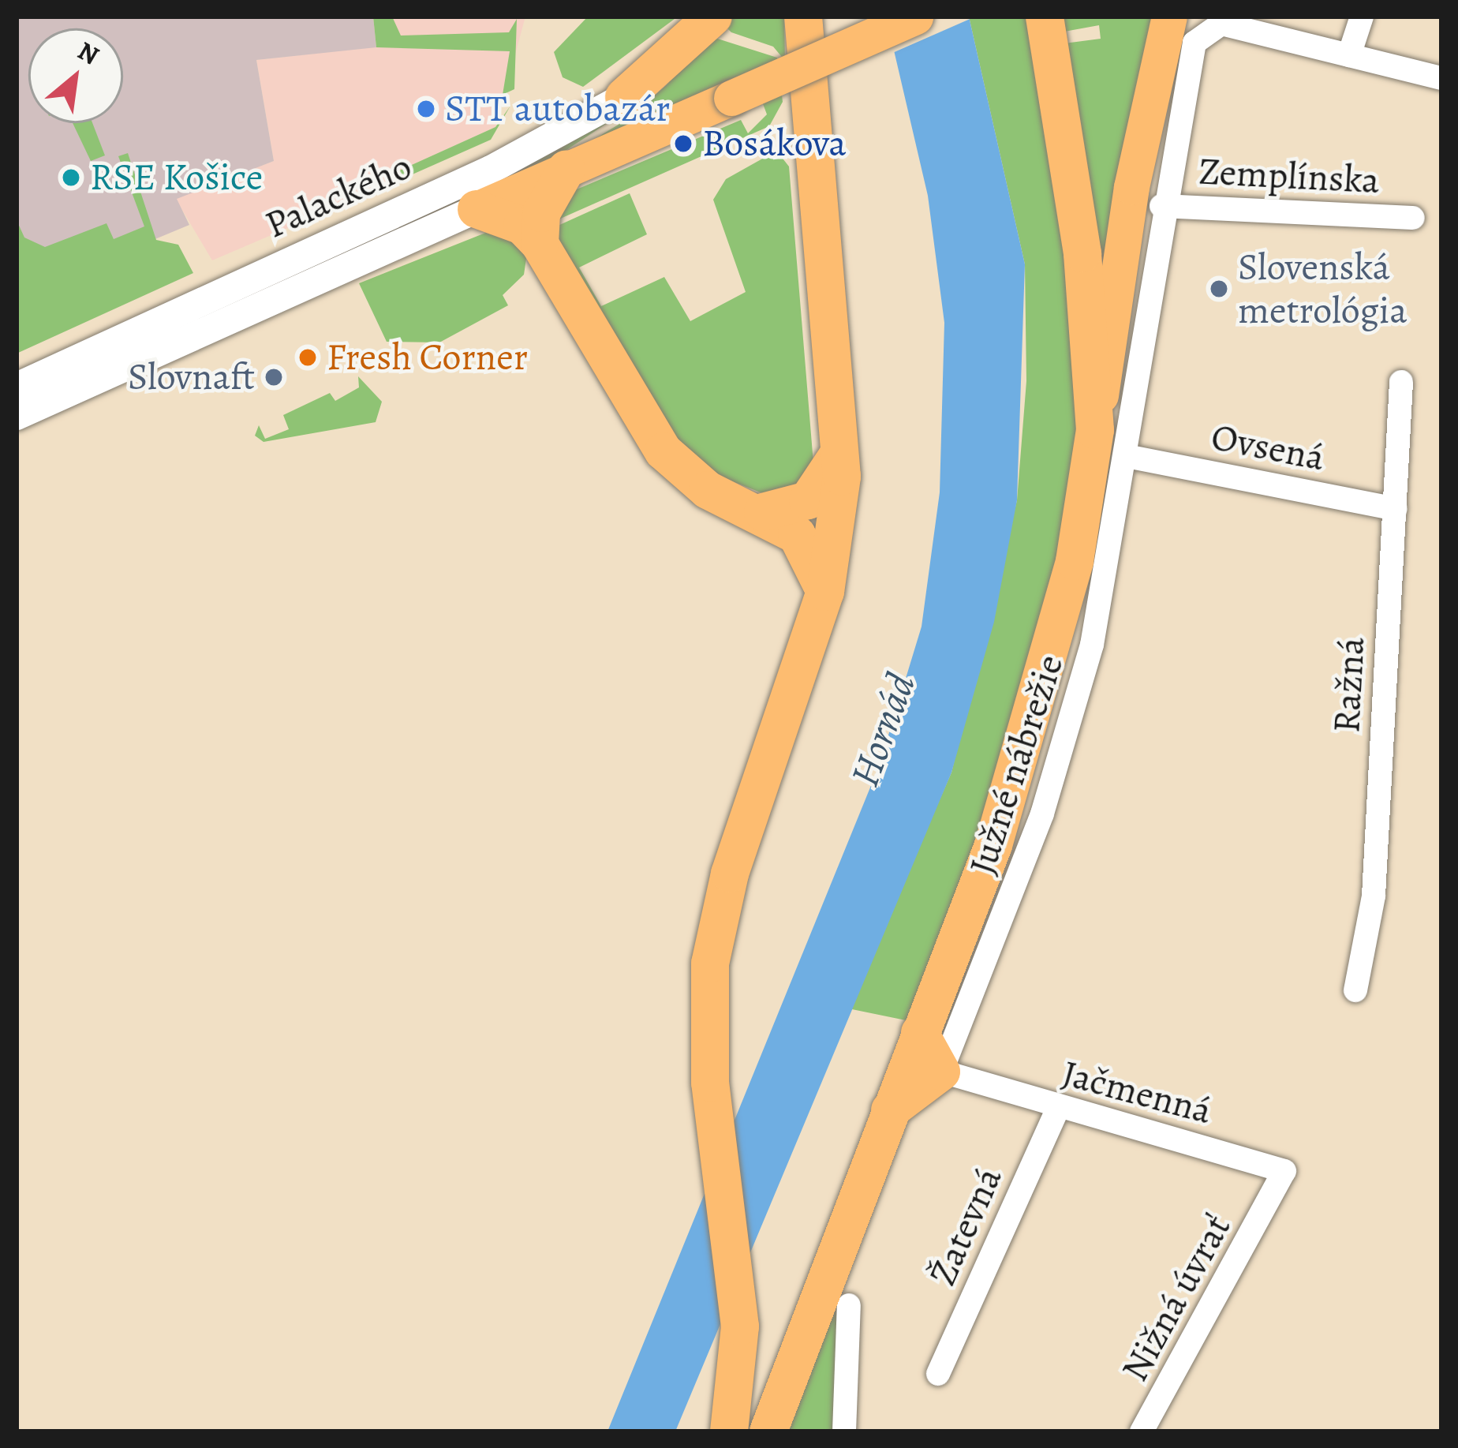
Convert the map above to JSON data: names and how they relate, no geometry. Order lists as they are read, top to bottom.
{
  "streets": {
    "highway": ["Južné nábrežie"],
    "street": [
      "Zemplínska",
      "Palackého",
      "Ovsená",
      "Ražná",
      "Jačmenná",
      "Žatevná",
      "Nižná úvrať"
    ]
  },
  "crossings": [
    ["Zemplínska", "Južné nábrežie"],
    ["Ovsená", "Ražná"],
    ["Ovsená", "Južné nábrežie"],
    ["Južné nábrežie", "Jačmenná"],
    ["Jačmenná", "Žatevná"],
    ["Jačmenná", "Nižná úvrať"]
  ],
  "water": ["Hornád"],
  "places": [
    "STT autobazár",
    "Bosákova",
    "RSE Košice",
    "Slovenská metrológia",
    "Fresh Corner",
    "Slovnaft"
  ],
  "north": "top right"
}
